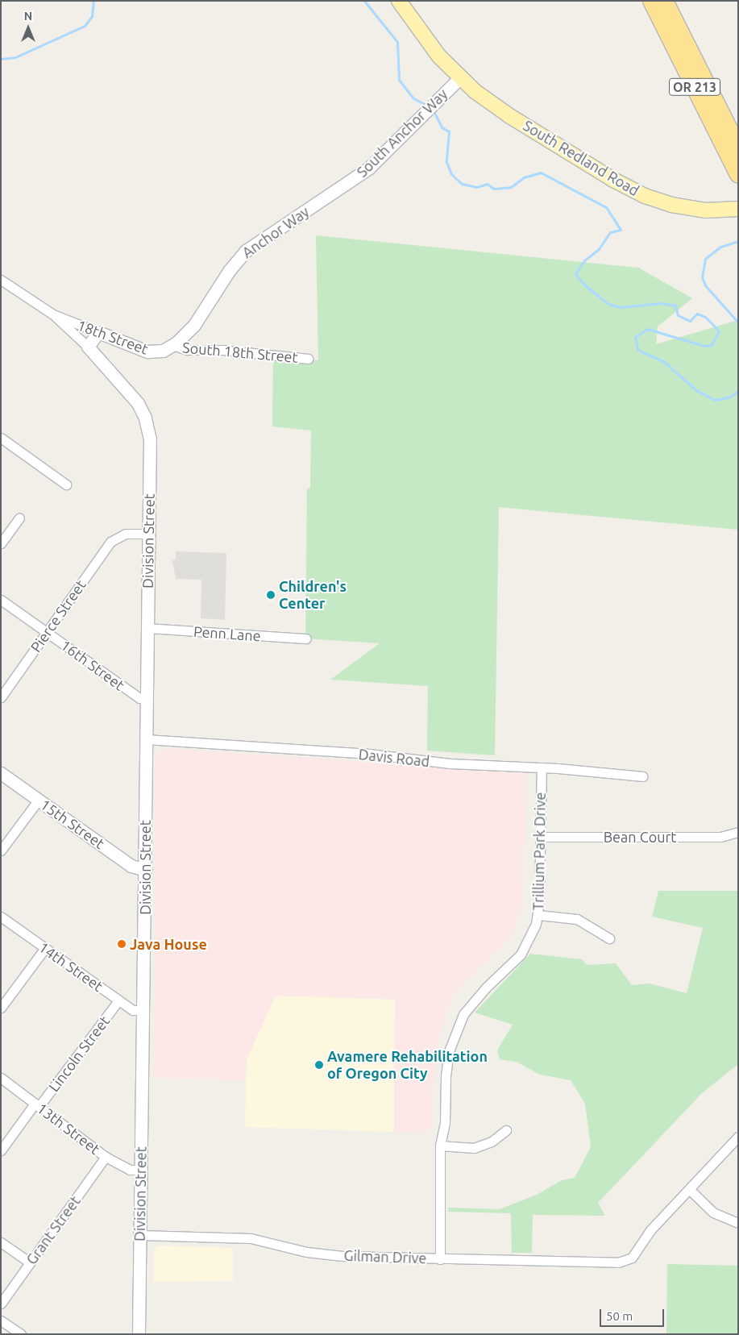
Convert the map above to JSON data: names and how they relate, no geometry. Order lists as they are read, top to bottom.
{
  "streets": {
    "highway": ["OR 213"],
    "main road": ["South Redland Road"],
    "street": [
      "South Anchor Way",
      "Anchor Way",
      "18th Street",
      "South 18th Street",
      "Division Street",
      "Pierce Street",
      "Penn Lane",
      "16th Street",
      "Davis Road",
      "15th Street",
      "Bean Court",
      "Trillium Park Drive",
      "14th Street",
      "Lincoln Street",
      "13th Street",
      "Grant Street",
      "Gilman Drive"
    ]
  },
  "crossings": [
    ["South Anchor Way", "South Redland Road"],
    ["South Anchor Way", "Anchor Way"],
    ["Anchor Way", "18th Street"],
    ["Anchor Way", "South 18th Street"],
    ["18th Street", "South 18th Street"],
    ["18th Street", "Division Street"],
    ["Division Street", "Pierce Street"],
    ["Division Street", "Penn Lane"],
    ["Division Street", "16th Street"],
    ["Division Street", "Davis Road"],
    ["Division Street", "15th Street"],
    ["Division Street", "14th Street"],
    ["Division Street", "13th Street"],
    ["Division Street", "Gilman Drive"],
    ["Pierce Street", "16th Street"],
    ["Davis Road", "Trillium Park Drive"],
    ["Bean Court", "Trillium Park Drive"],
    ["Trillium Park Drive", "Gilman Drive"],
    ["14th Street", "Lincoln Street"],
    ["Lincoln Street", "13th Street"],
    ["13th Street", "Grant Street"]
  ],
  "places": ["Children's Center", "Java House", "Avamere Rehabilitation of Oregon City"],
  "scale_bar": "50 m",
  "north": "top"
}
